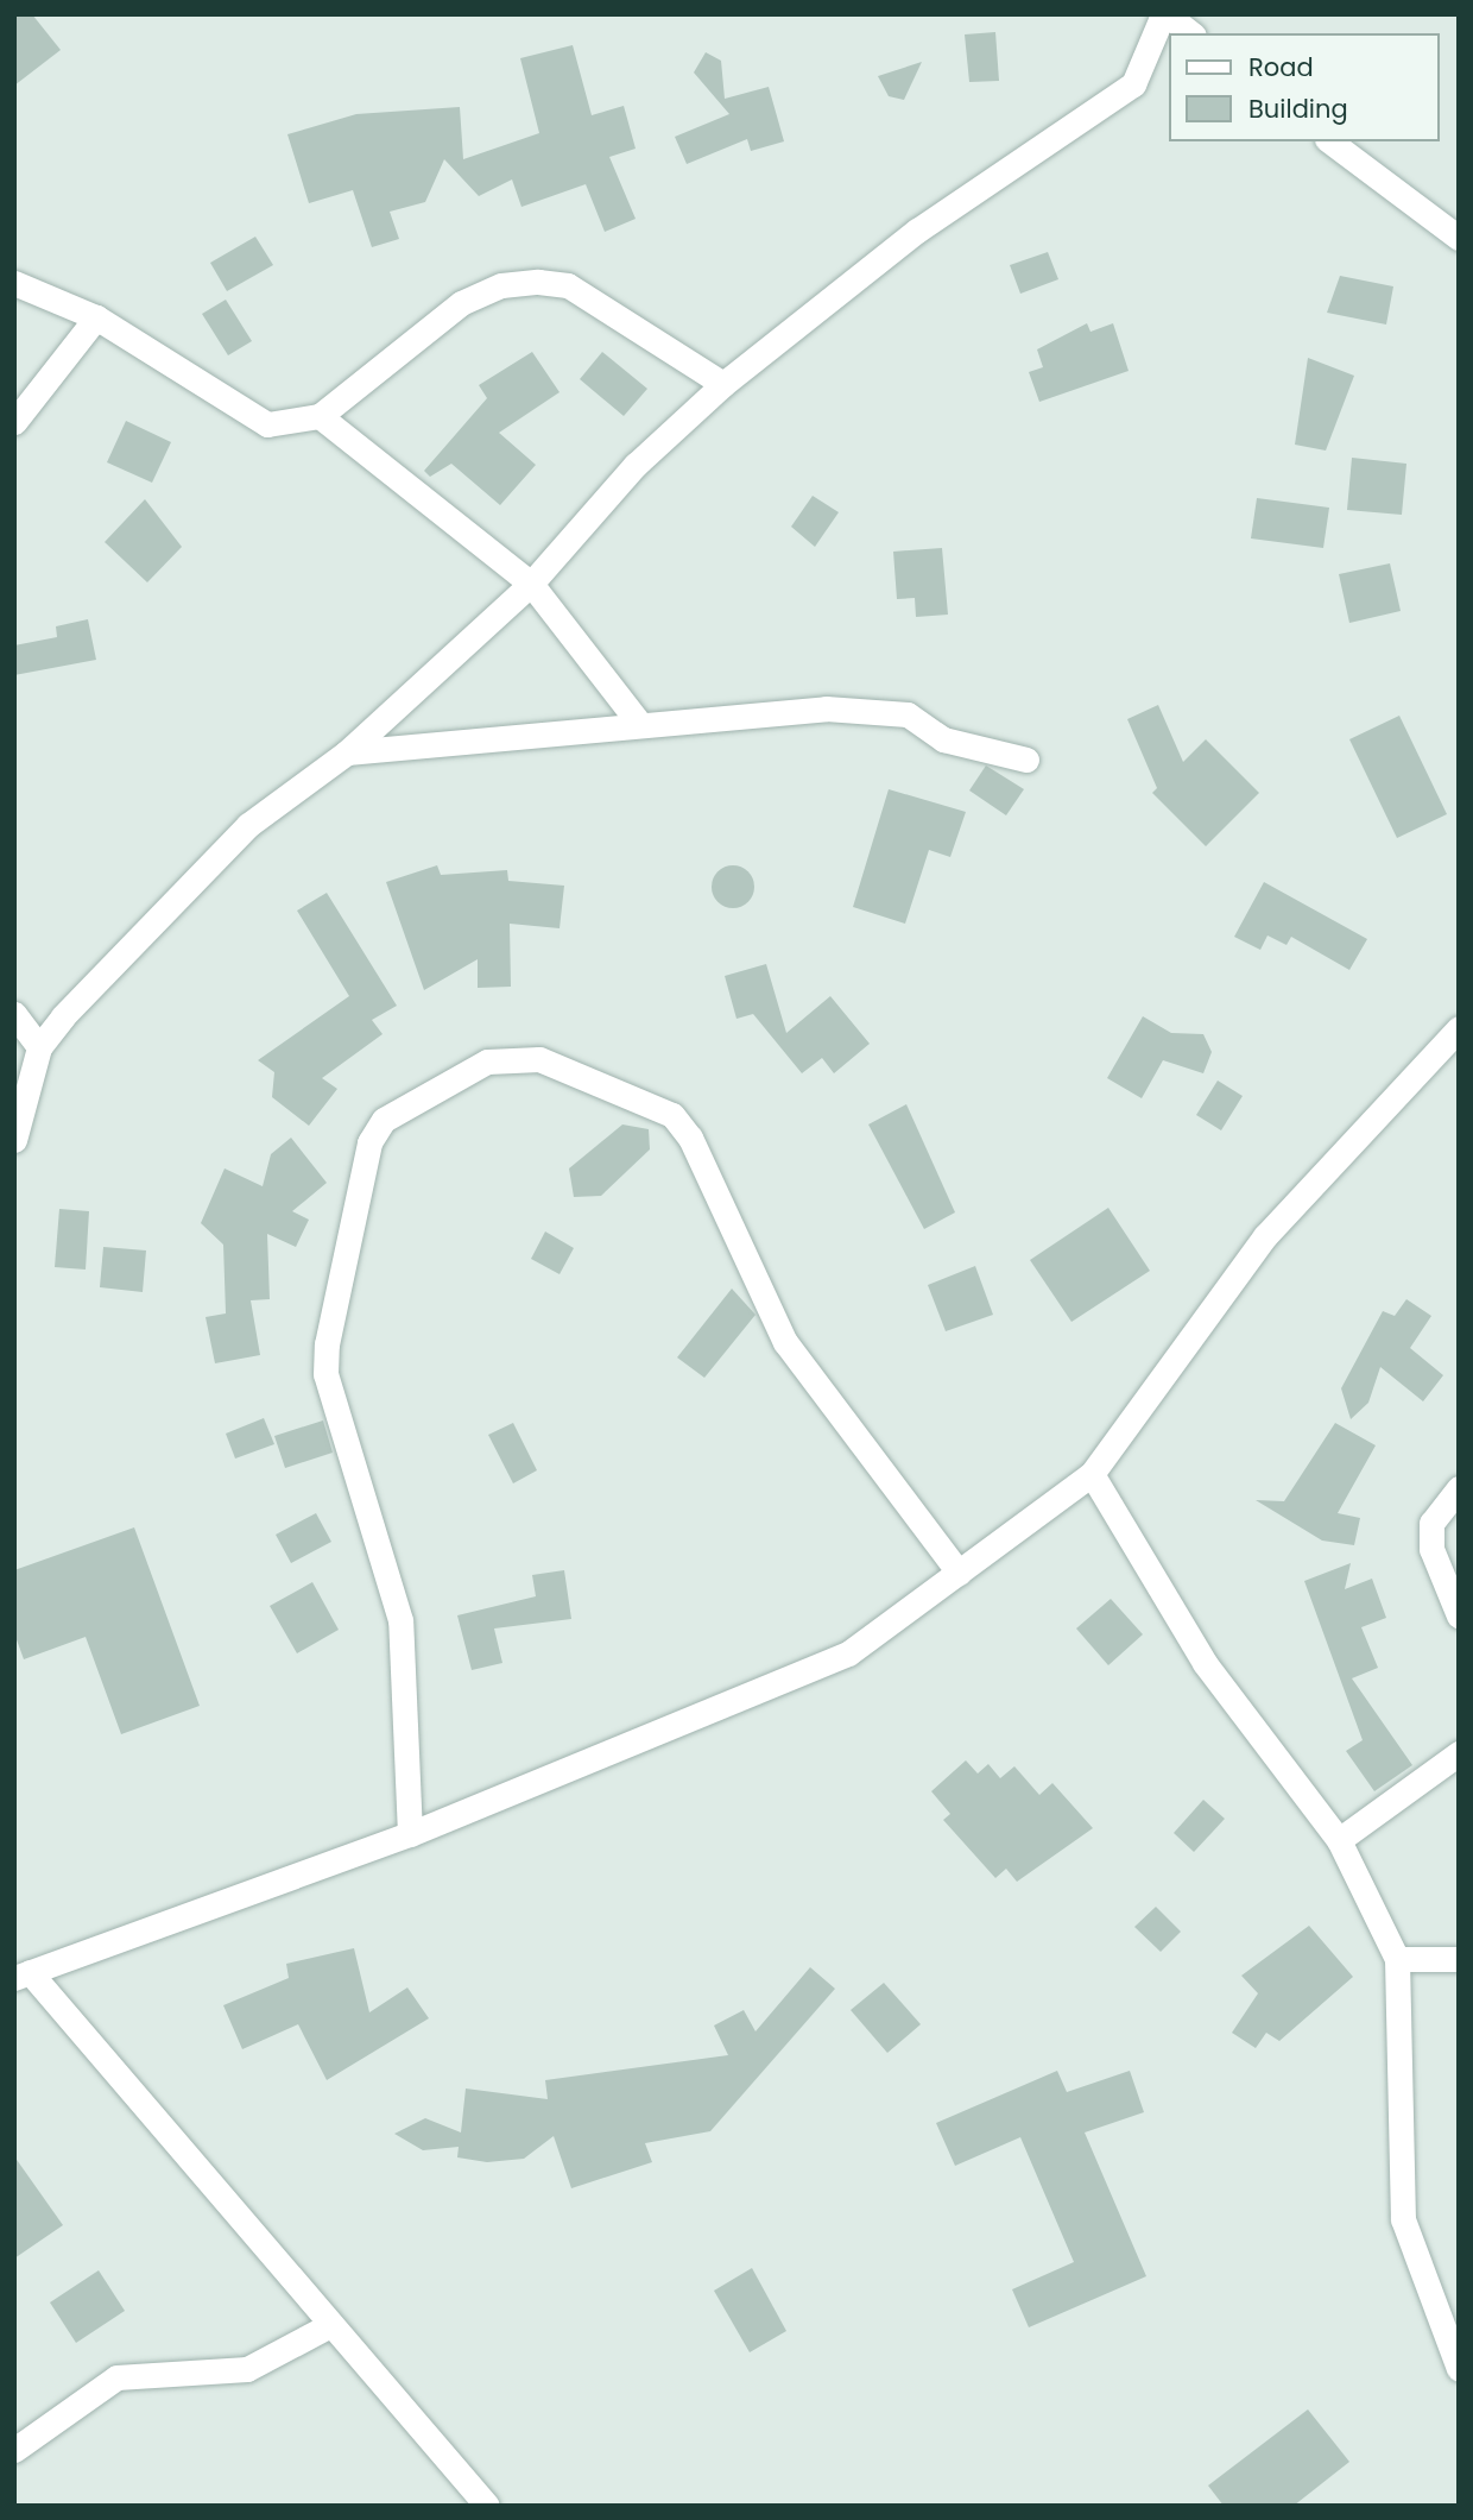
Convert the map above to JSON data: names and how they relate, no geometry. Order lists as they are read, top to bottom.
{
  "legend": ["Road", "Building"]
}
